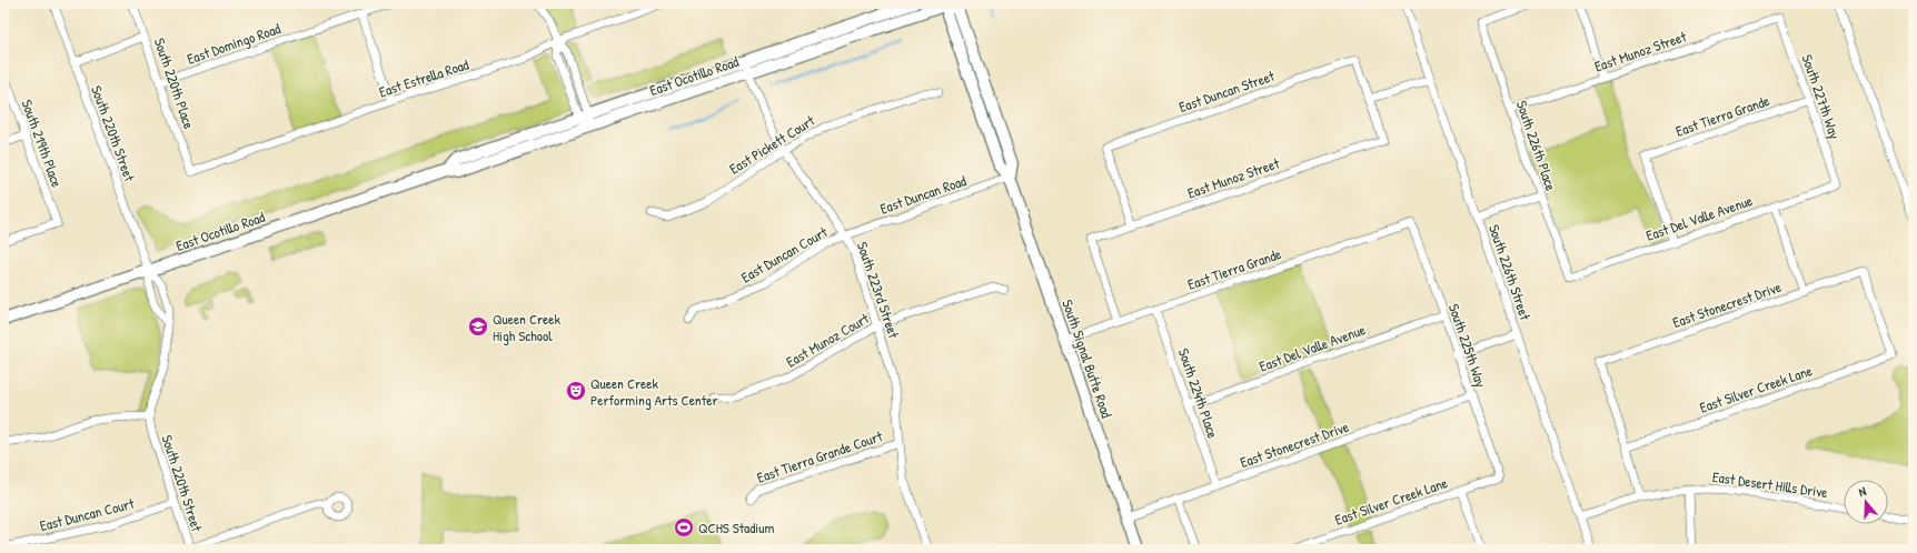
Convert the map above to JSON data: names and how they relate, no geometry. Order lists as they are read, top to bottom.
{
  "streets": {
    "main road": ["East Ocotillo Road", "South Signal Butte Road"],
    "street": [
      "East Domingo Road",
      "East Munoz Street",
      "East Estrella Road",
      "South 220th Place",
      "East Duncan Street",
      "South 227th Way",
      "East Tierra Grande",
      "South 220th Street",
      "South 219th Place",
      "East Pickett Court",
      "South 226th Place",
      "East Duncan Road",
      "East Del Valle Avenue",
      "East Duncan Court",
      "South 226th Street",
      "South 223rd Street",
      "East Stonecrest Drive",
      "East Munoz Court",
      "South 225th Way",
      "East Silver Creek Lane",
      "South 224th Place",
      "East Tierra Grande Court",
      "East Desert Hills Drive"
    ]
  },
  "crossings": [
    ["East Domingo Road", "South 220th Place"],
    ["East Munoz Street", "East Duncan Street"],
    ["East Munoz Street", "South 227th Way"],
    ["East Munoz Street", "East Tierra Grande"],
    ["East Munoz Street", "South 226th Place"],
    ["East Ocotillo Road", "South 220th Street"],
    ["East Ocotillo Road", "South 223rd Street"],
    ["East Ocotillo Road", "South Signal Butte Road"],
    ["East Estrella Road", "South 220th Place"],
    ["South 227th Way", "East Tierra Grande"],
    ["South 227th Way", "East Del Valle Avenue"],
    ["East Tierra Grande", "East Del Valle Avenue"],
    ["East Tierra Grande", "South 225th Way"],
    ["East Tierra Grande", "South Signal Butte Road"],
    ["East Tierra Grande", "South 224th Place"],
    ["South 220th Street", "East Duncan Court"],
    ["East Pickett Court", "South 223rd Street"],
    ["South 226th Place", "East Del Valle Avenue"],
    ["East Duncan Road", "East Duncan Court"],
    ["East Duncan Road", "South 223rd Street"],
    ["East Duncan Road", "South Signal Butte Road"],
    ["East Del Valle Avenue", "South 225th Way"],
    ["East Del Valle Avenue", "South 224th Place"],
    ["East Duncan Court", "South 223rd Street"],
    ["South 226th Street", "East Desert Hills Drive"],
    ["South 223rd Street", "East Munoz Court"],
    ["South 223rd Street", "East Tierra Grande Court"],
    ["East Stonecrest Drive", "South 225th Way"],
    ["East Stonecrest Drive", "South Signal Butte Road"],
    ["East Stonecrest Drive", "East Silver Creek Lane"],
    ["East Stonecrest Drive", "South 224th Place"],
    ["South 225th Way", "East Silver Creek Lane"]
  ],
  "places": {
    "school or university": ["Queen Creek High School"],
    "theatre": ["Queen Creek Performing Arts Center"],
    "sports": ["QCHS Stadium"]
  },
  "north": "top"
}
